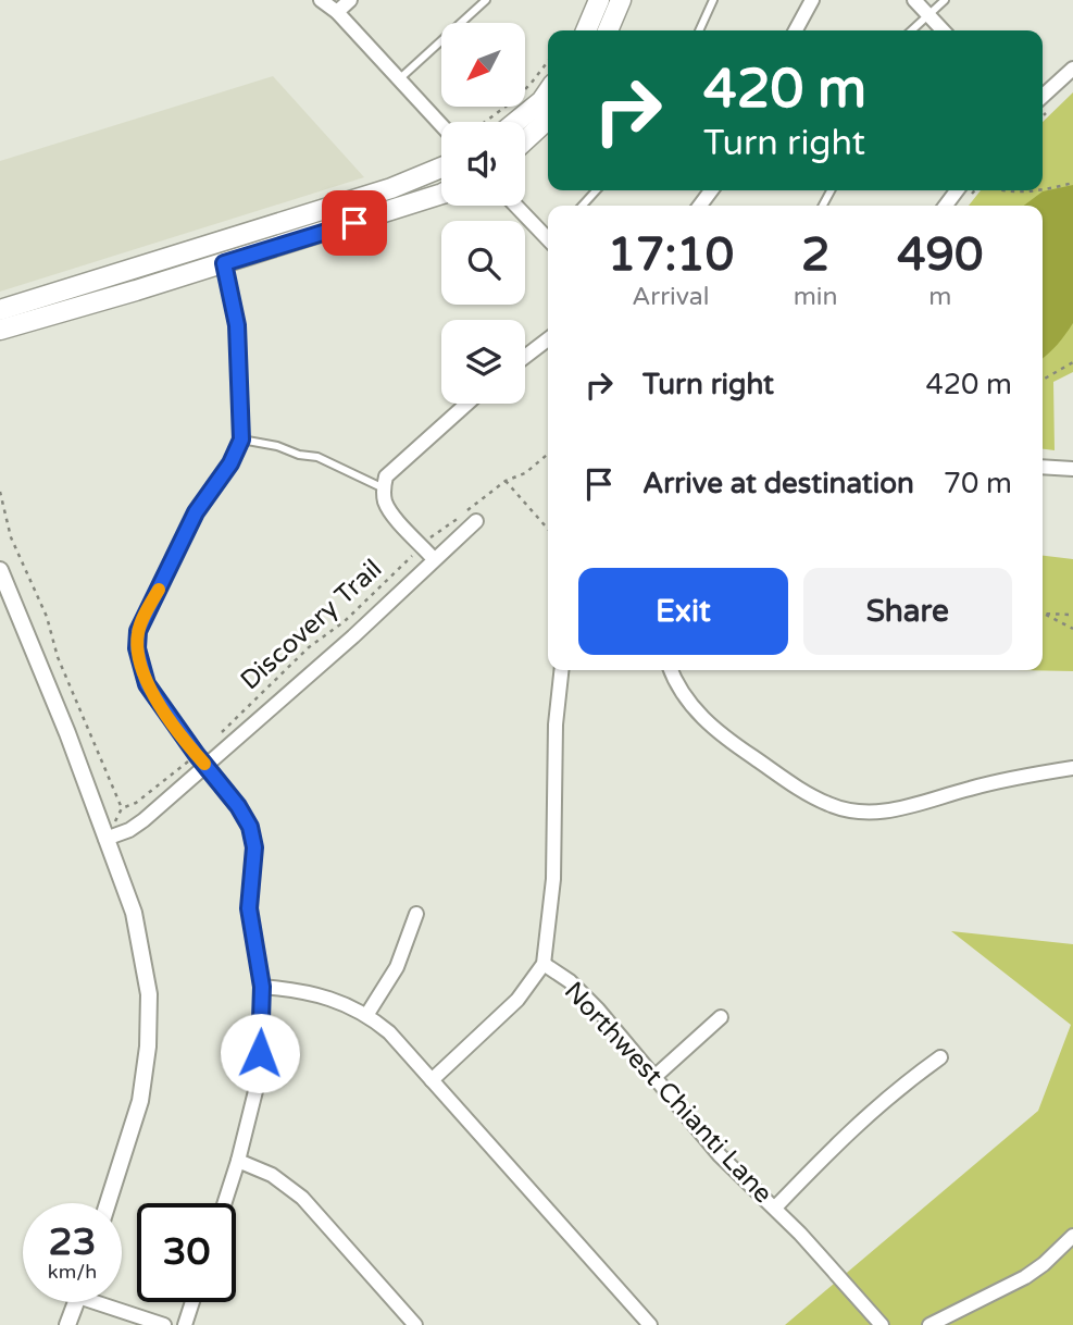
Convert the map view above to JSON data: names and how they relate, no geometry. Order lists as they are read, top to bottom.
{
  "streets": {
    "street": ["Northwest Chianti Lane"],
    "path": ["Discovery Trail"]
  },
  "north": "bottom left",
  "page": {
    "turn": ["420 m", "Turn right"],
    "eta": [
      "17:10",
      "Arrival",
      "2",
      "min",
      "490",
      "m"
    ],
    "list": [
      {
        "name": "Turn right",
        "value": "420 m"
      },
      {
        "name": "Arrive at destination",
        "value": "70 m"
      }
    ],
    "buttons": ["Exit", "Share"],
    "speed": "23 km/h",
    "limit": "30"
  }
}
